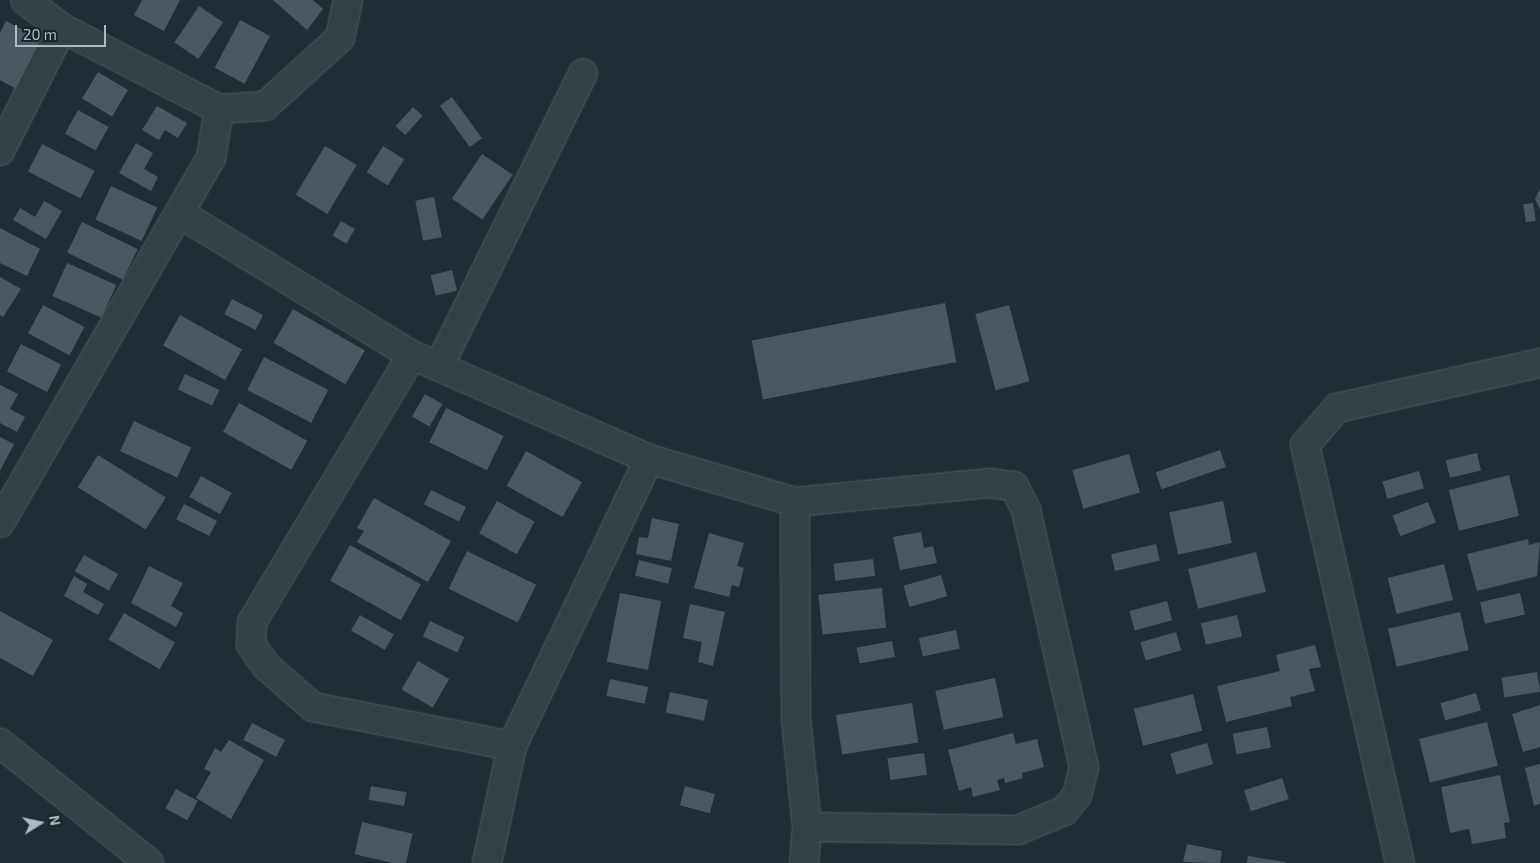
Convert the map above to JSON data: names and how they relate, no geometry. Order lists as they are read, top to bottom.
{
  "scale_bar": "20 m",
  "north": "right"
}
